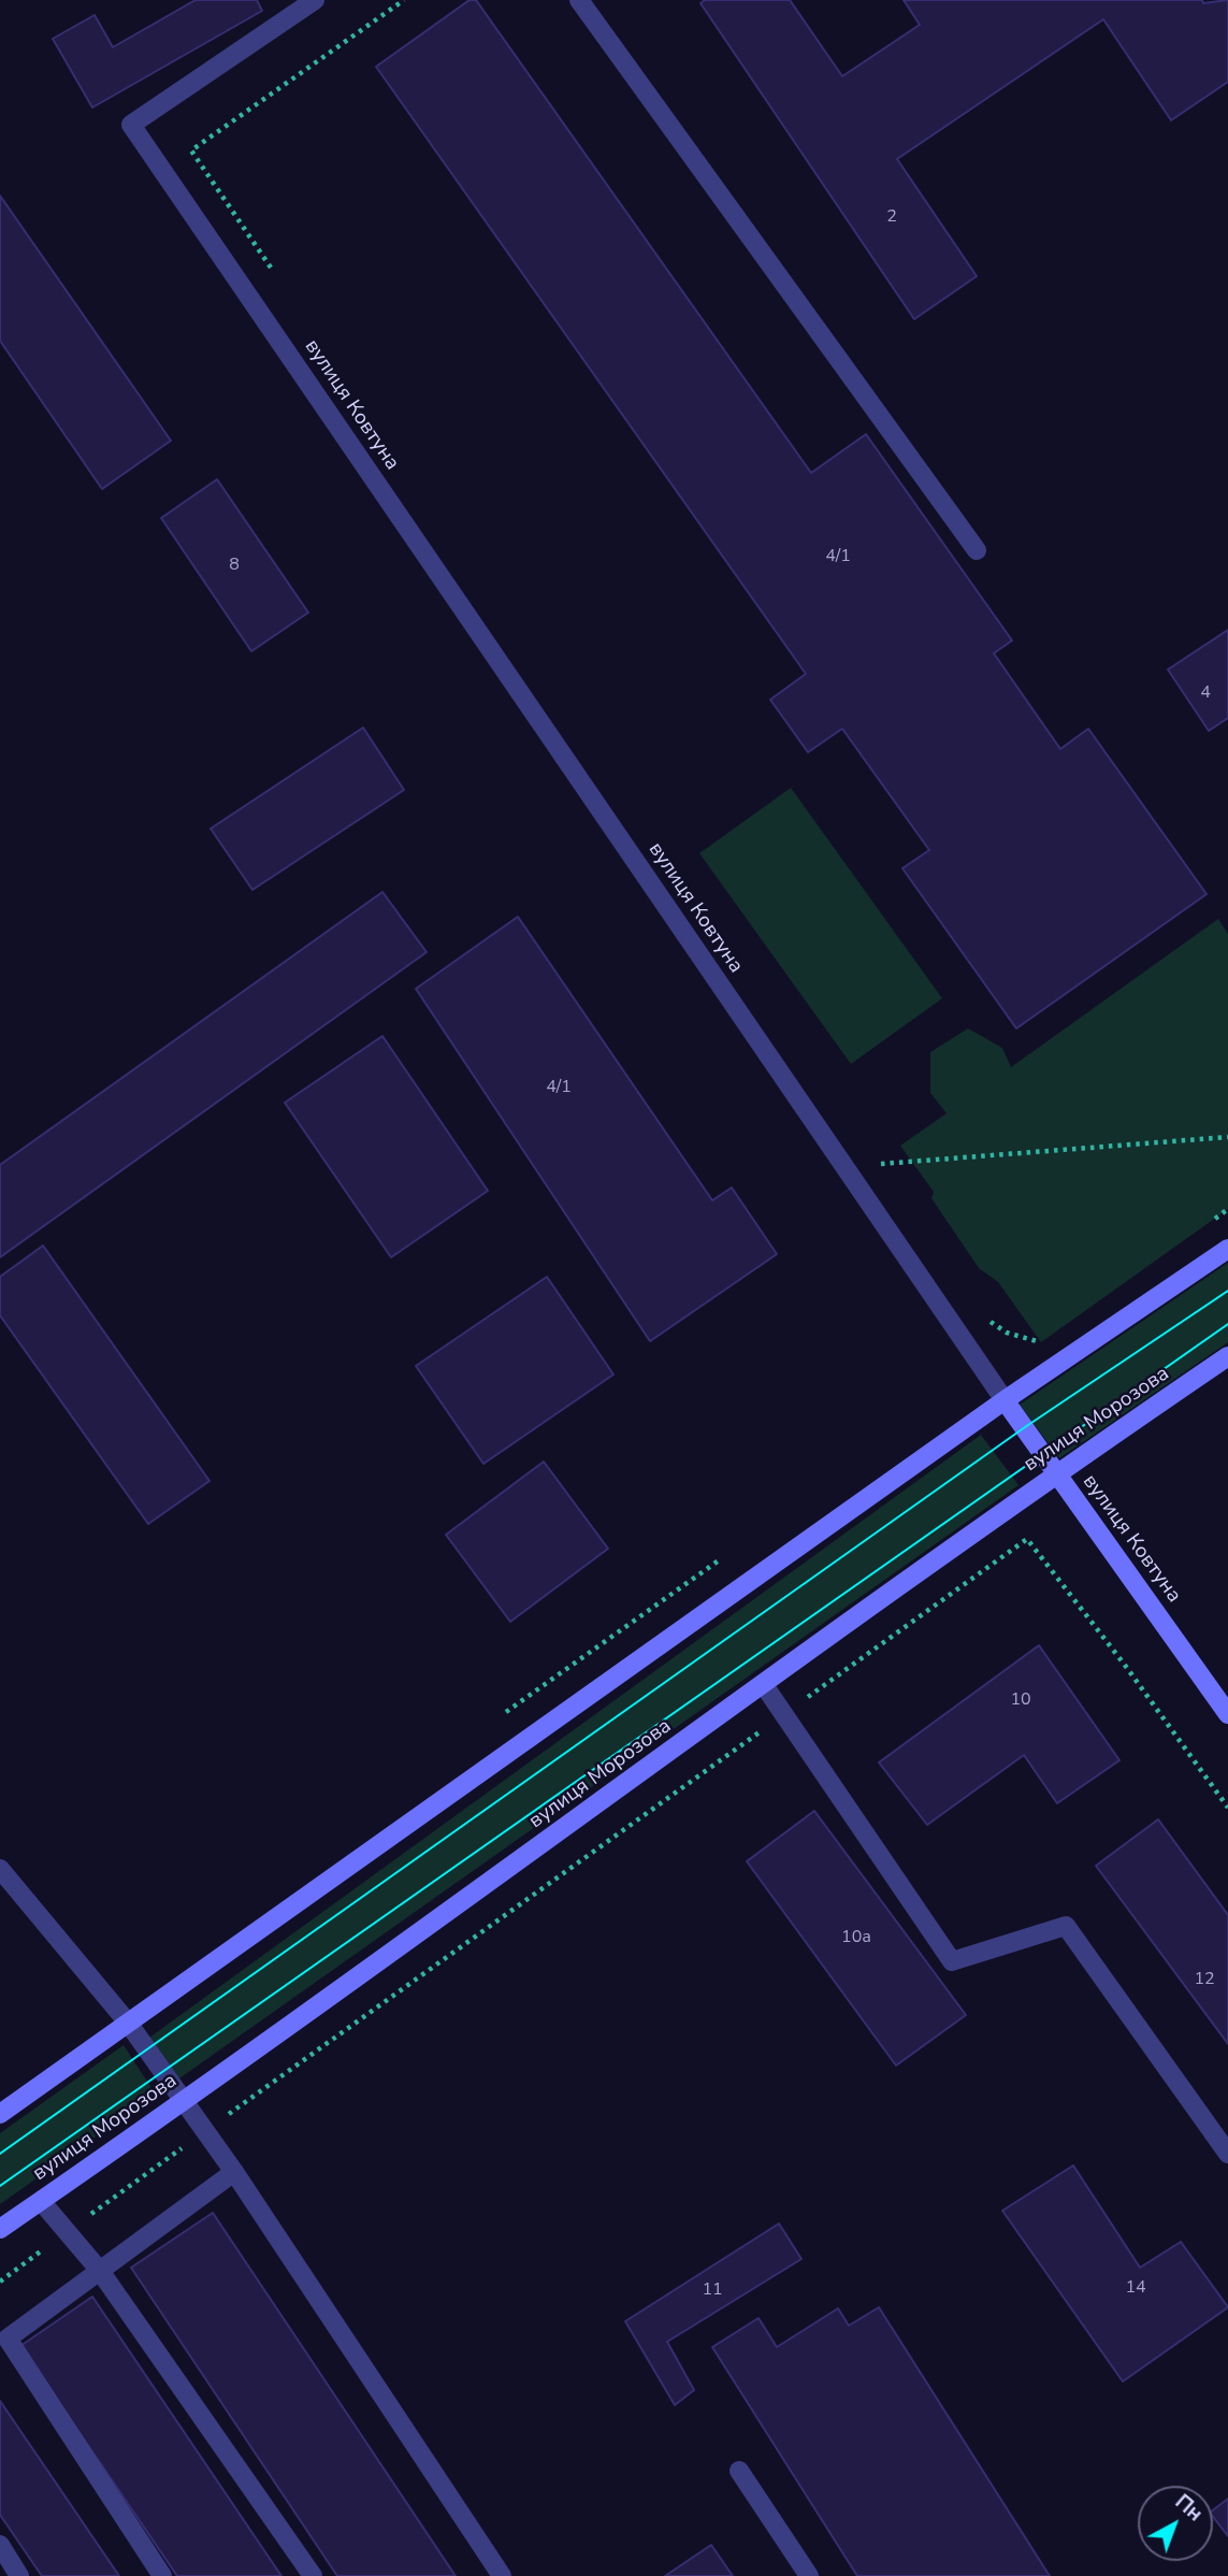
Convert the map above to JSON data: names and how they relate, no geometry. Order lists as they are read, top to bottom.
{
  "streets": {
    "main road": ["вулиця Ковтуна", "вулиця Морозова"]
  },
  "crossings": [
    ["вулиця Ковтуна", "вулиця Морозова"]
  ],
  "house_numbers": [
    "2",
    "4/1",
    "8",
    "4",
    "4/1",
    "10",
    "10а",
    "12",
    "14",
    "11"
  ],
  "north": "top right"
}
